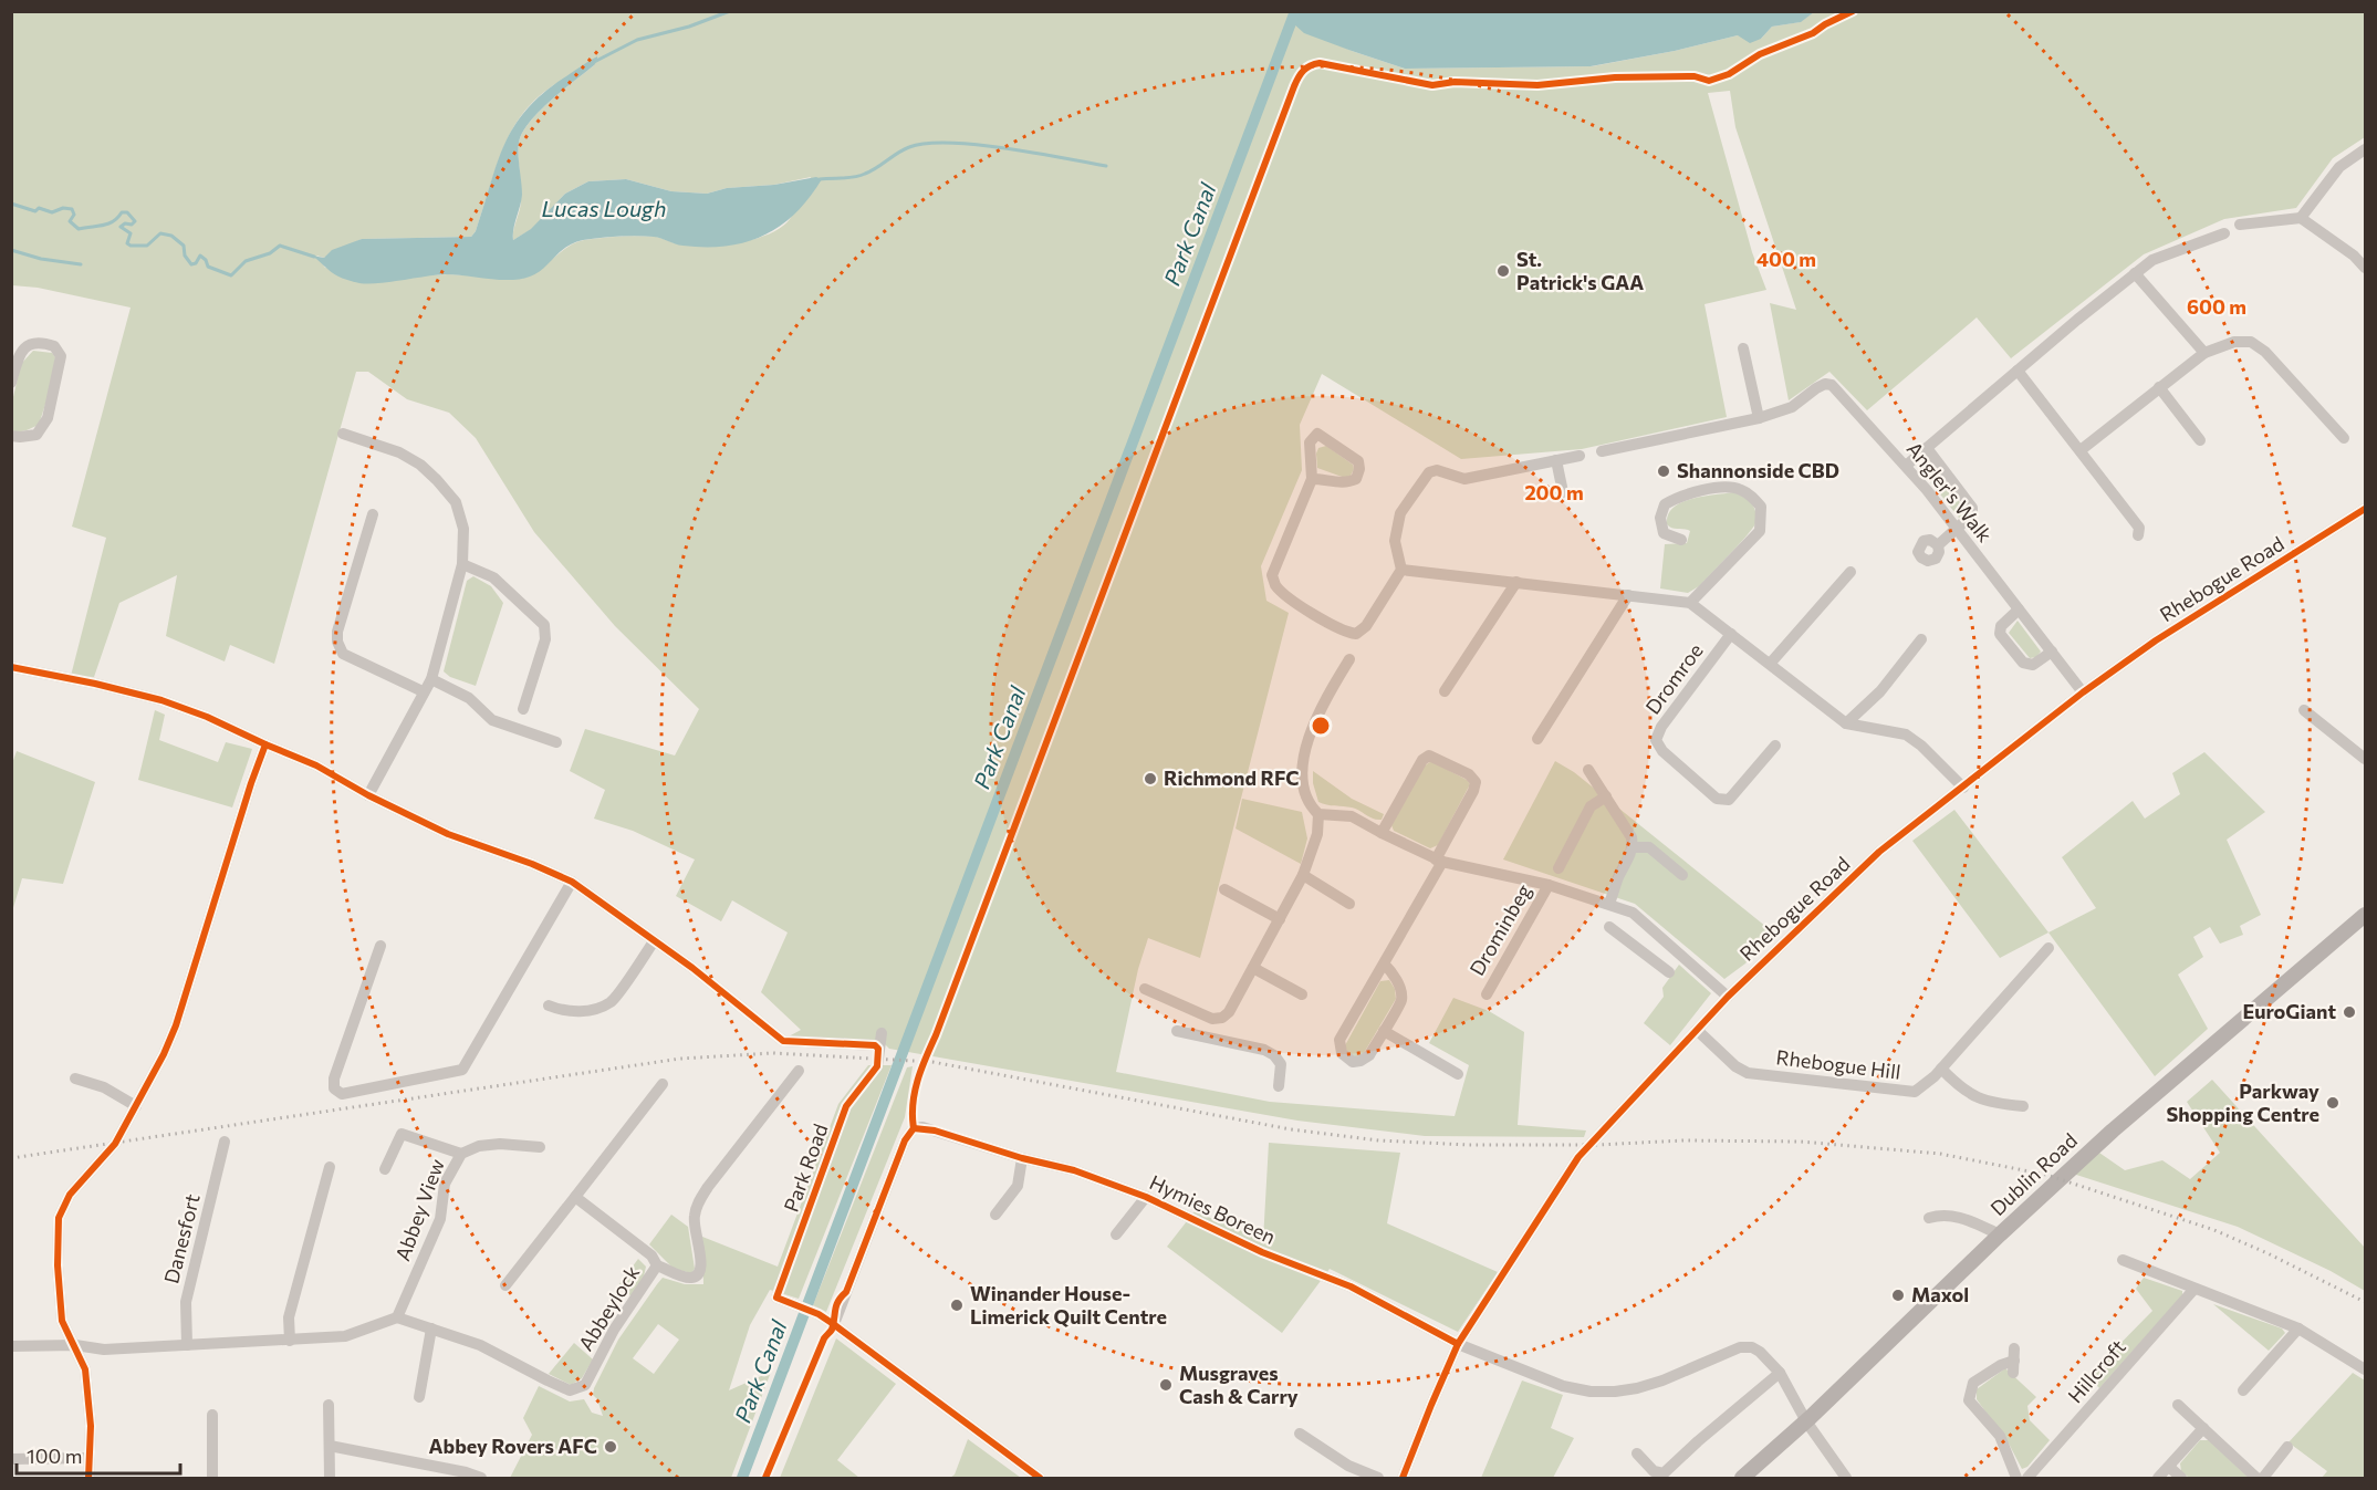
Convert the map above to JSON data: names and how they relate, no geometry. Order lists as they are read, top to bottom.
{
  "streets": {
    "main road": ["Dublin Road"],
    "street": [
      "Angler's Walk",
      "Rhebogue Road",
      "Dromroe",
      "Drominbeg",
      "Rhebogue Hill",
      "Park Road",
      "Abbey View",
      "Hymies Boreen",
      "Danesfort",
      "Abbeylock",
      "Hillcroft"
    ]
  },
  "crossings": [
    ["Angler's Walk", "Rhebogue Road"],
    ["Rhebogue Road", "Dromroe"],
    ["Rhebogue Road", "Drominbeg"],
    ["Rhebogue Road", "Rhebogue Hill"],
    ["Rhebogue Road", "Hymies Boreen"],
    ["Park Road", "Hymies Boreen"],
    ["Dublin Road", "Hymies Boreen"],
    ["Abbey View", "Abbeylock"]
  ],
  "water": ["Lucas Lough", "Park Canal"],
  "places": [
    "St. Patrick's GAA",
    "Shannonside CBD",
    "Richmond RFC",
    "EuroGiant",
    "Parkway Shopping Centre",
    "Maxol",
    "Winander House- Limerick Quilt Centre",
    "Musgraves Cash & Carry",
    "Abbey Rovers AFC"
  ],
  "scale_bar": "100 m",
  "rings": ["400 m", "600 m", "200 m"]
}
